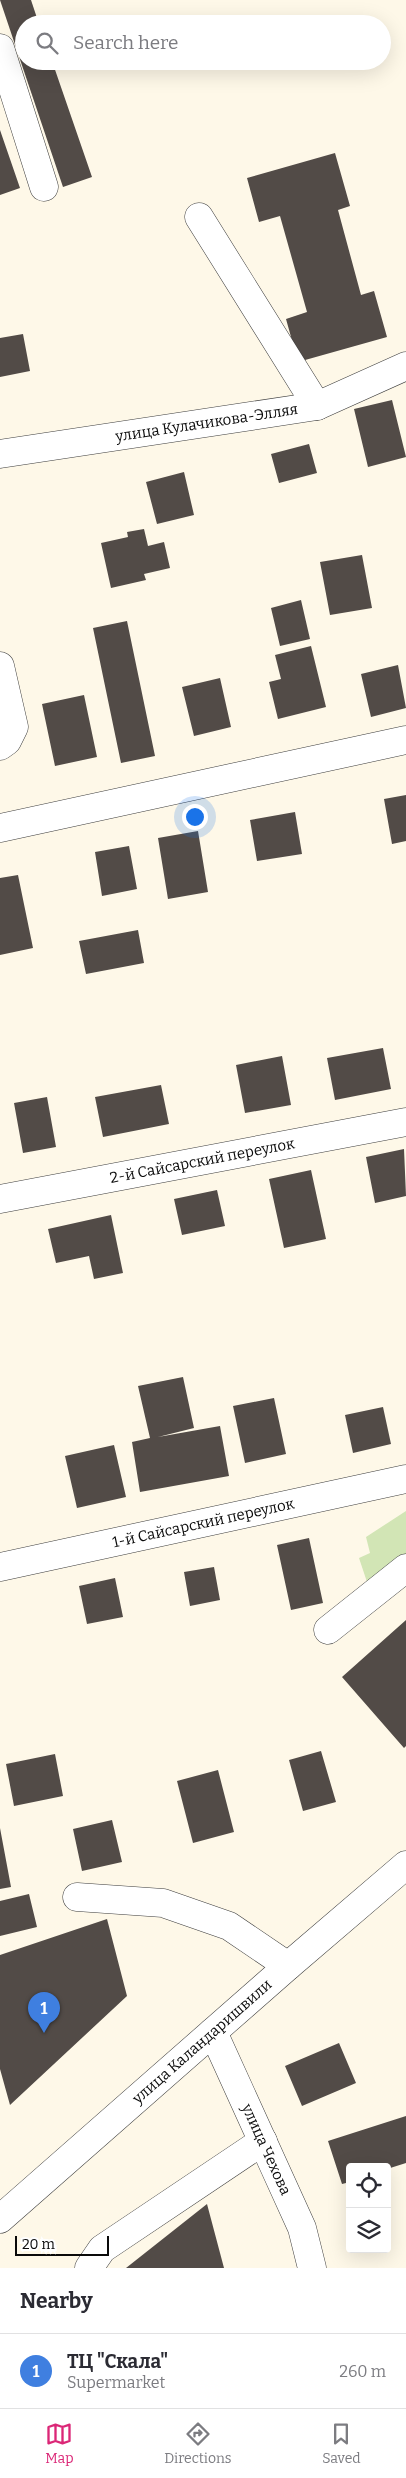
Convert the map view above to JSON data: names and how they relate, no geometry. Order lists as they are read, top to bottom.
{
  "streets": {
    "street": [
      "улица Кулачикова-Элляя",
      "2-й Сайсарский переулок",
      "1-й Сайсарский переулок",
      "улица Каландаришвили",
      "улица Чехова"
    ]
  },
  "crossings": [
    ["улица Каландаришвили", "улица Чехова"]
  ],
  "scale_bar": "20 m",
  "page": {
    "search": "Search here",
    "pins": "1",
    "scale": "20 m",
    "heading": "Nearby",
    "list": [
      {
        "mark": "1",
        "name": "ТЦ \"Скала\"",
        "note": "Supermarket",
        "value": "260 m"
      }
    ],
    "nav": ["Map", "Directions", "Saved"]
  }
}
